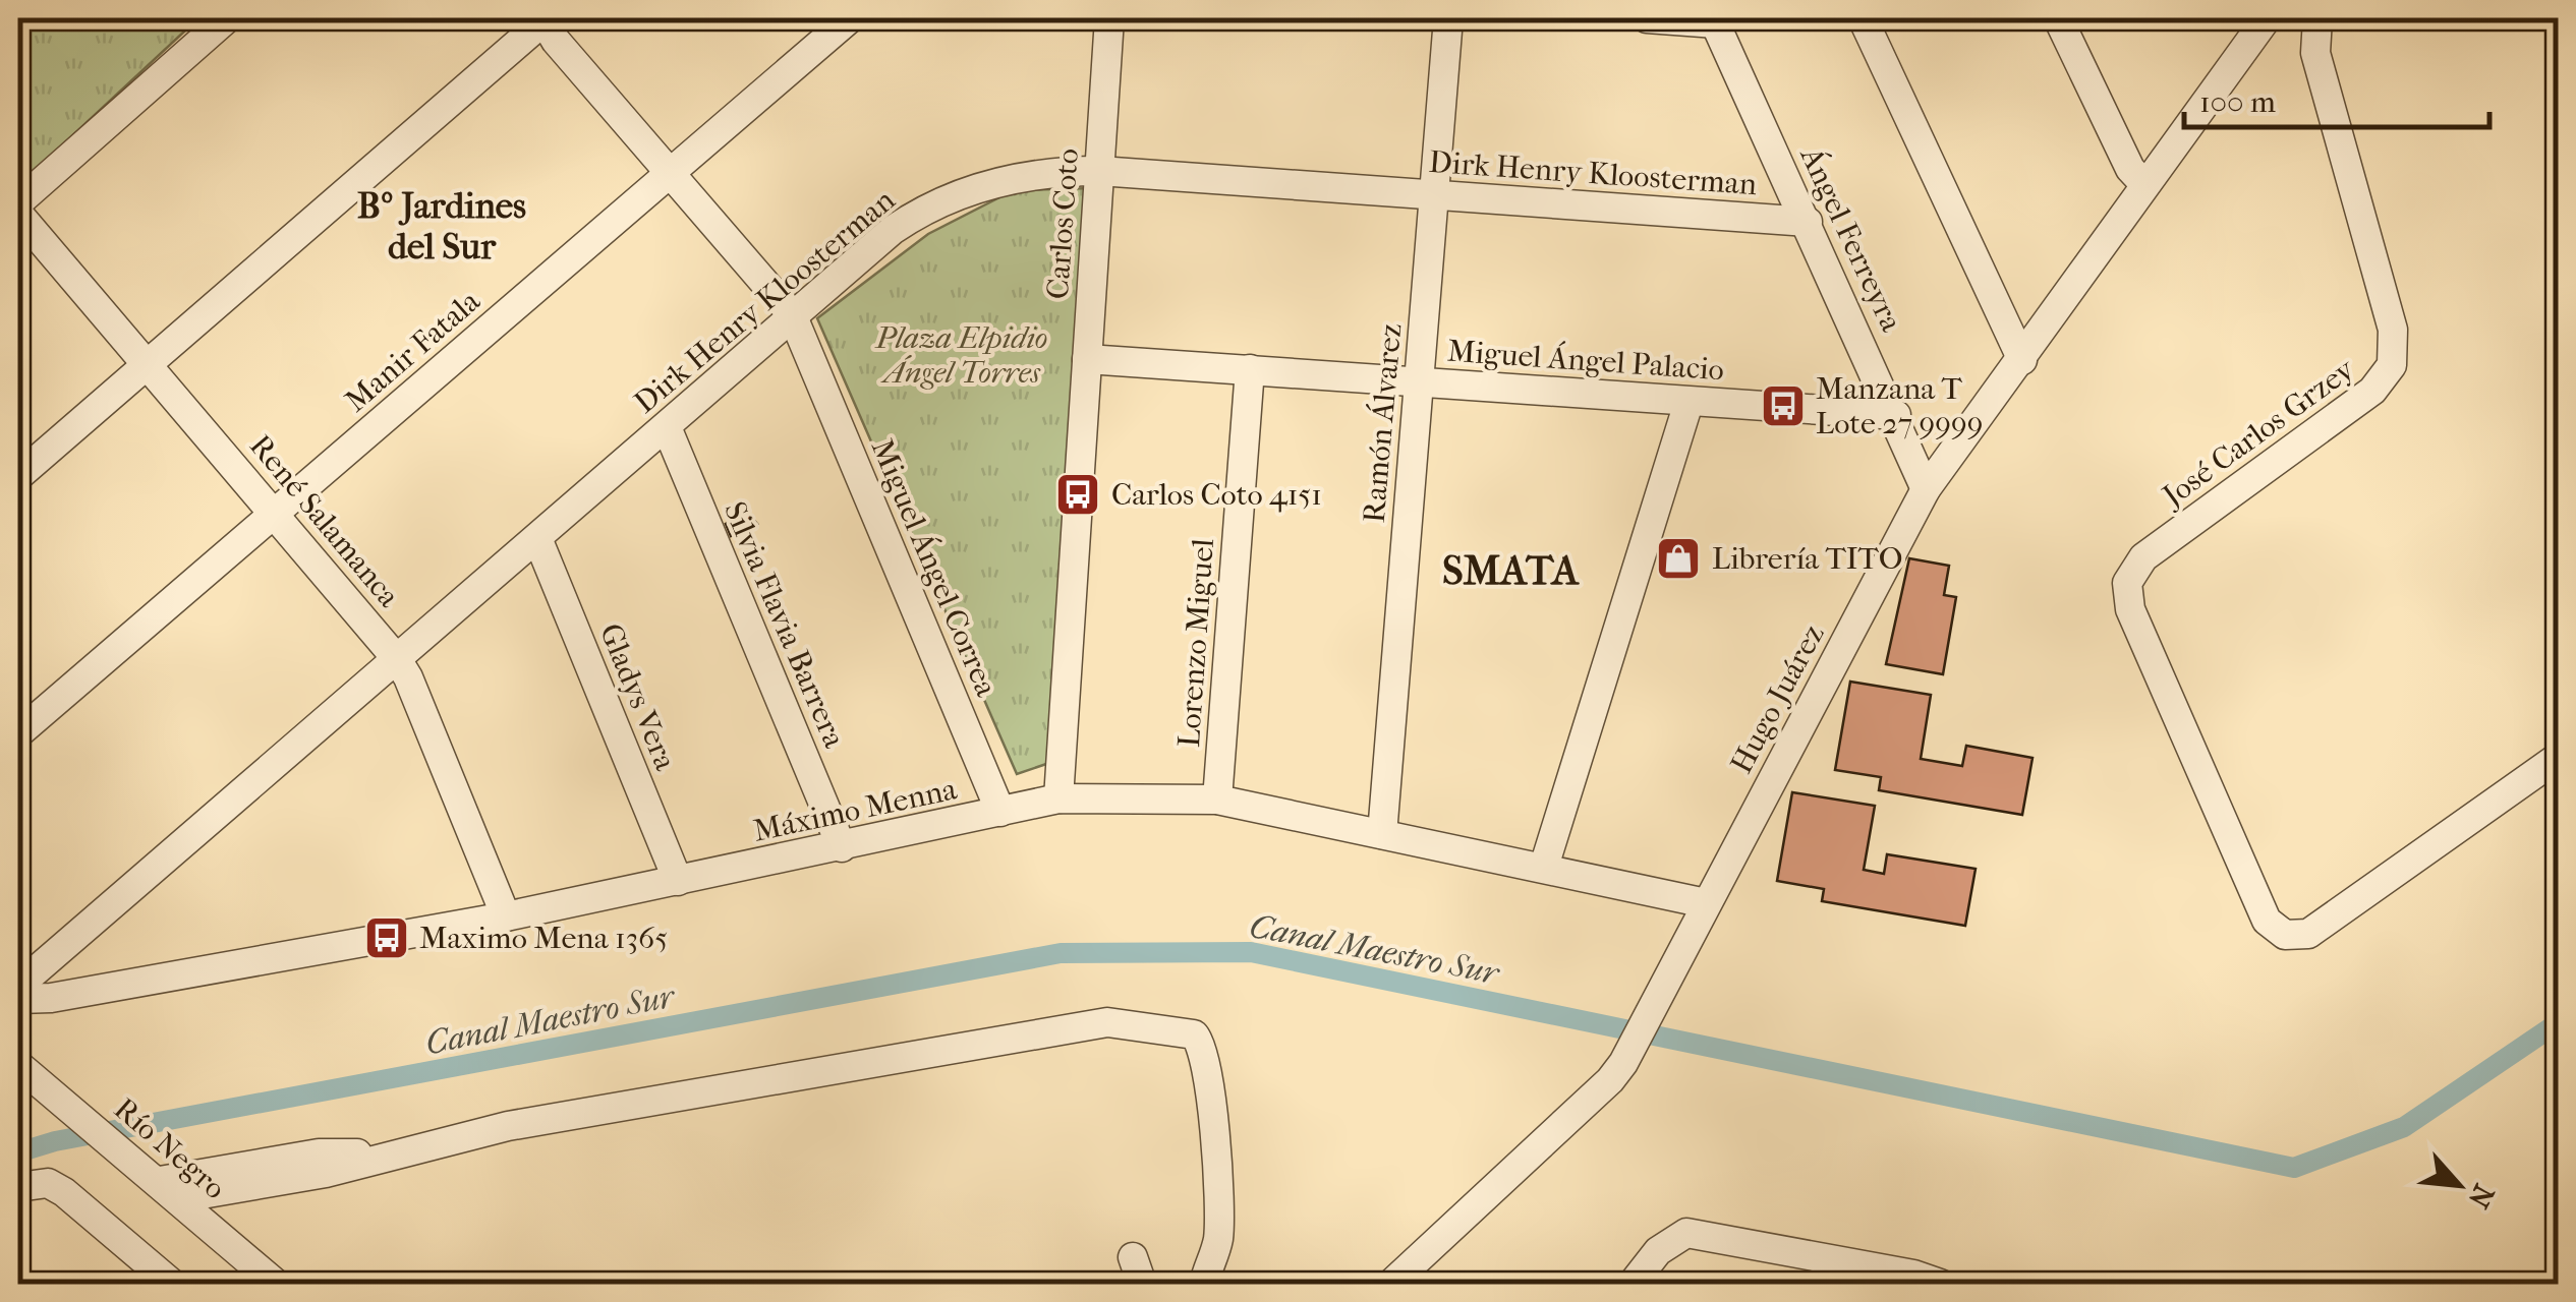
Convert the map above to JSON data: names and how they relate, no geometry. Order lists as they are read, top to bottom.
{
  "streets": {
    "street": [
      "Dirk Henry Kloosterman",
      "Carlos Coto",
      "Ángel Ferreyra",
      "Manir Fatala",
      "Miguel Ángel Palacio",
      "Ramón Álvarez",
      "José Carlos Grzey",
      "René Salamanca",
      "Miguel Ángel Correa",
      "Silvia Flavia Barrera",
      "Lorenzo Miguel",
      "Gladys Vera",
      "Hugo Juárez",
      "Máximo Menna",
      "Río Negro"
    ]
  },
  "crossings": [
    ["Dirk Henry Kloosterman", "Carlos Coto"],
    ["Dirk Henry Kloosterman", "Ángel Ferreyra"],
    ["Dirk Henry Kloosterman", "Ramón Álvarez"],
    ["Dirk Henry Kloosterman", "René Salamanca"],
    ["Dirk Henry Kloosterman", "Miguel Ángel Correa"],
    ["Dirk Henry Kloosterman", "Silvia Flavia Barrera"],
    ["Dirk Henry Kloosterman", "Gladys Vera"],
    ["Carlos Coto", "Miguel Ángel Palacio"],
    ["Carlos Coto", "Máximo Menna"],
    ["Ángel Ferreyra", "Miguel Ángel Palacio"],
    ["Ángel Ferreyra", "Hugo Juárez"],
    ["Manir Fatala", "René Salamanca"],
    ["Manir Fatala", "Miguel Ángel Correa"],
    ["Miguel Ángel Palacio", "Ramón Álvarez"],
    ["Miguel Ángel Palacio", "Lorenzo Miguel"],
    ["Ramón Álvarez", "Máximo Menna"],
    ["René Salamanca", "Máximo Menna"],
    ["Miguel Ángel Correa", "Máximo Menna"],
    ["Silvia Flavia Barrera", "Máximo Menna"],
    ["Lorenzo Miguel", "Máximo Menna"],
    ["Gladys Vera", "Máximo Menna"],
    ["Hugo Juárez", "Máximo Menna"]
  ],
  "districts": ["Bº Jardines del Sur", "SMATA"],
  "water": ["Canal Maestro Sur"],
  "parks": ["Plaza Elpidio Ángel Torres"],
  "places": {
    "bus stop": ["Manzana T Lote 27 9999", "Carlos Coto 4151", "Maximo Mena 1365"],
    "shop": ["Librería TITO"]
  },
  "scale_bar": "100 m",
  "north": "bottom right"
}
